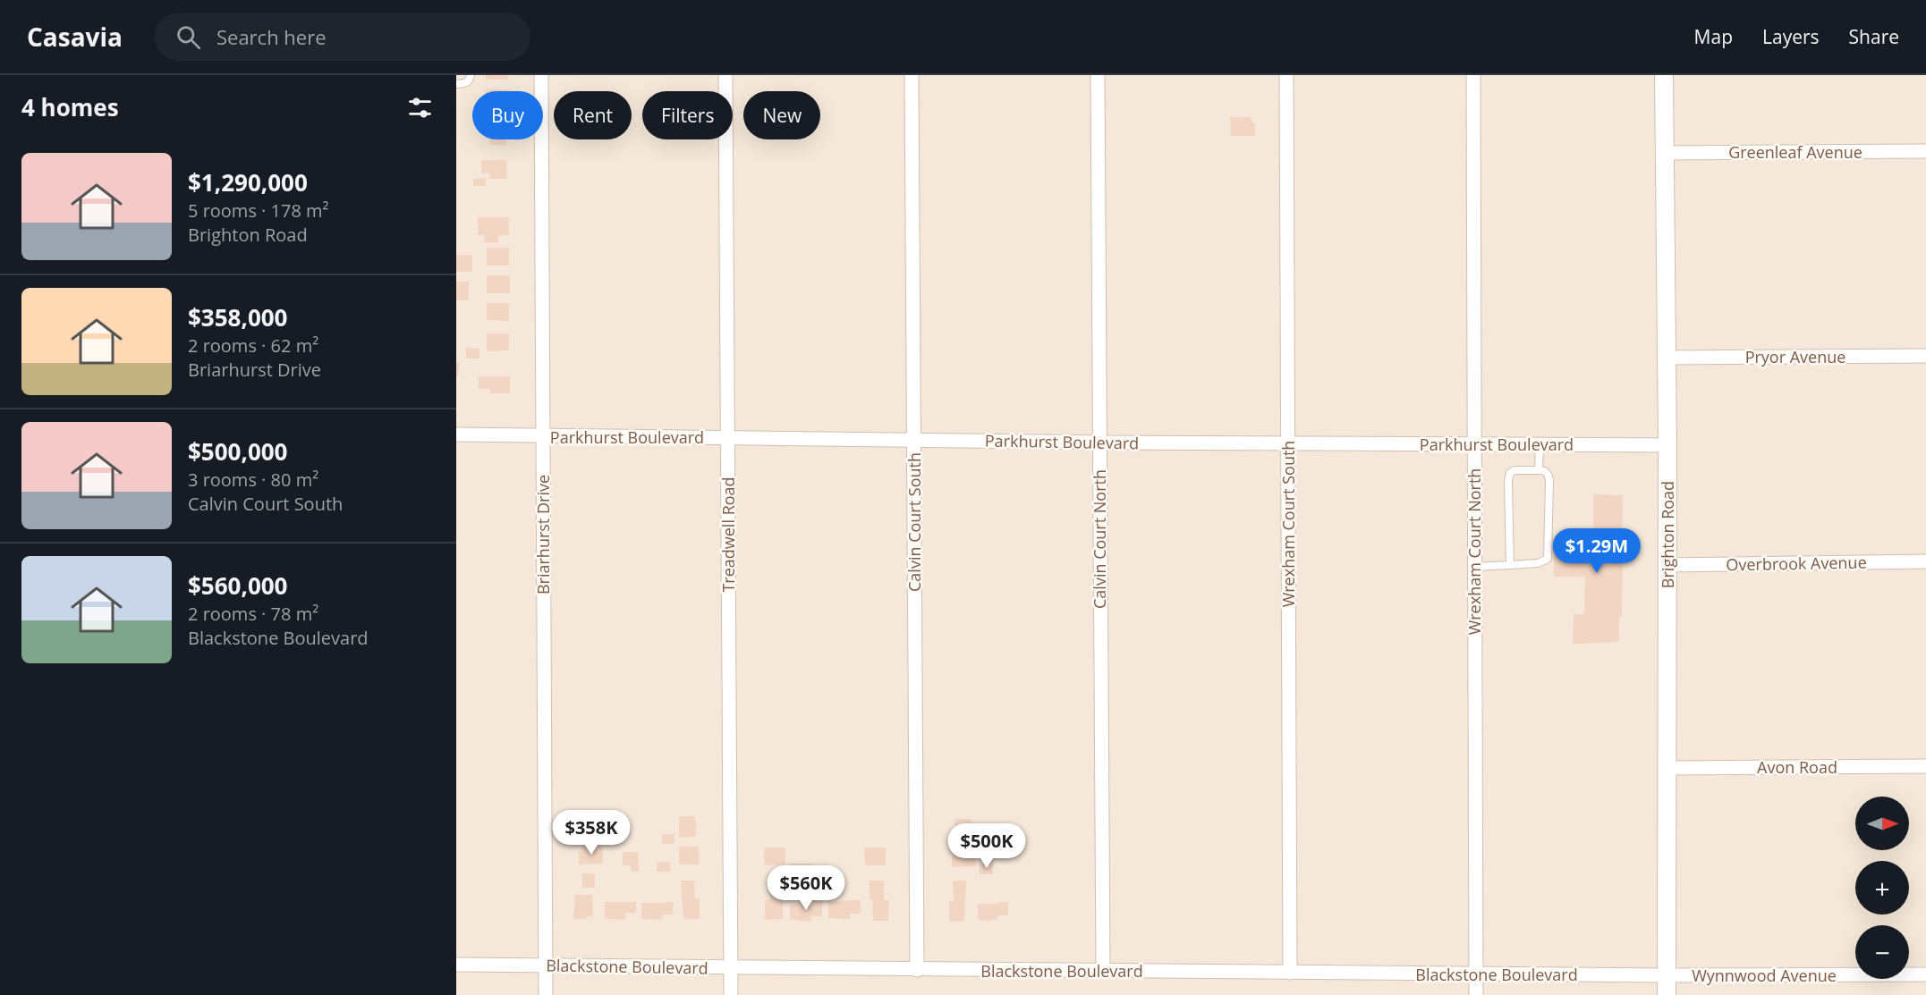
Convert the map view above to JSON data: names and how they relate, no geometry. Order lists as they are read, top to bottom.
{
  "streets": {
    "street": [
      "Greenleaf Avenue",
      "Pryor Avenue",
      "Parkhurst Boulevard",
      "Calvin Court South",
      "Wrexham Court South",
      "Briarhurst Drive",
      "Treadwell Road",
      "Brighton Road",
      "Calvin Court North",
      "Wrexham Court North",
      "Overbrook Avenue",
      "Avon Road",
      "Blackstone Boulevard",
      "Wynnwood Avenue"
    ]
  },
  "crossings": [
    ["Greenleaf Avenue", "Brighton Road"],
    ["Pryor Avenue", "Brighton Road"],
    ["Parkhurst Boulevard", "Calvin Court South"],
    ["Parkhurst Boulevard", "Wrexham Court South"],
    ["Parkhurst Boulevard", "Briarhurst Drive"],
    ["Parkhurst Boulevard", "Treadwell Road"],
    ["Parkhurst Boulevard", "Brighton Road"],
    ["Parkhurst Boulevard", "Calvin Court North"],
    ["Parkhurst Boulevard", "Wrexham Court North"],
    ["Calvin Court South", "Blackstone Boulevard"],
    ["Wrexham Court South", "Blackstone Boulevard"],
    ["Briarhurst Drive", "Blackstone Boulevard"],
    ["Treadwell Road", "Blackstone Boulevard"],
    ["Brighton Road", "Overbrook Avenue"],
    ["Brighton Road", "Avon Road"],
    ["Brighton Road", "Blackstone Boulevard"],
    ["Brighton Road", "Wynnwood Avenue"],
    ["Calvin Court North", "Blackstone Boulevard"],
    ["Wrexham Court North", "Blackstone Boulevard"],
    ["Blackstone Boulevard", "Wynnwood Avenue"]
  ],
  "north": "right",
  "page": {
    "header": "Casavia",
    "search": "Search here",
    "nav": ["Map", "Layers", "Share"],
    "heading": "4 homes",
    "chip": [
      "Buy",
      "Rent",
      "Filters",
      "New"
    ],
    "list": [
      {
        "name": "$1,290,000",
        "note": "5 rooms · 178 m² · Brighton Road"
      },
      {
        "name": "$358,000",
        "note": "2 rooms · 62 m² · Briarhurst Drive"
      },
      {
        "name": "$500,000",
        "note": "3 rooms · 80 m² · Calvin Court South"
      },
      {
        "name": "$560,000",
        "note": "2 rooms · 78 m² · Blackstone Boulevard"
      }
    ],
    "price": [
      "$1.29M",
      "$358K",
      "$500K",
      "$560K"
    ],
    "map_buttons": ["+", "−"]
  }
}
